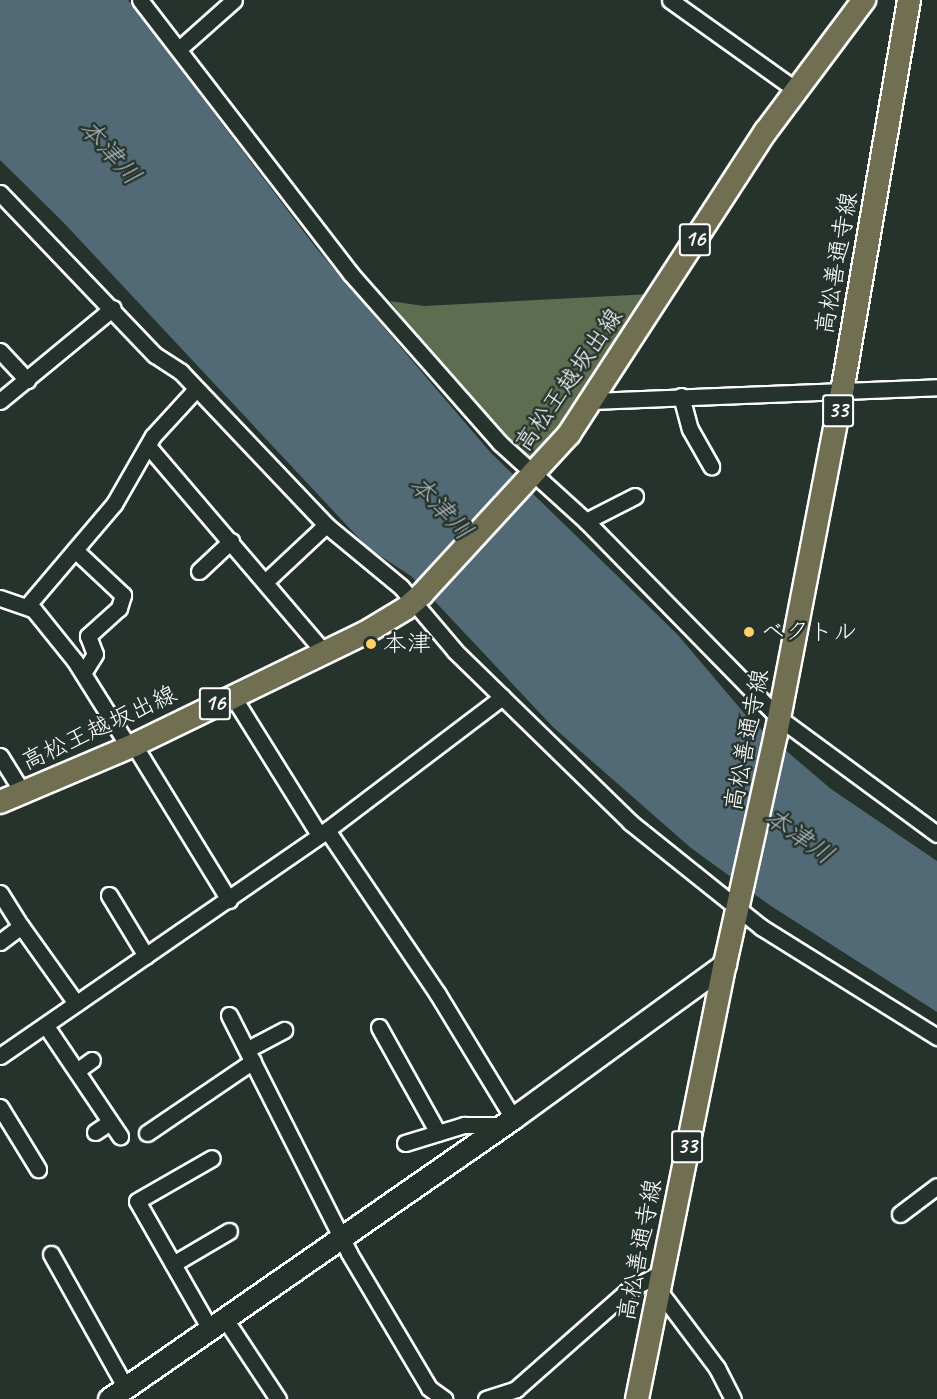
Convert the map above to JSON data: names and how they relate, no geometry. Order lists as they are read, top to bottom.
{
  "streets": {
    "main road": [
      "16",
      "高松善通寺線",
      "高松王越坂出線",
      "33"
    ]
  },
  "water": ["本津川"],
  "places": ["ベクトル", "本津"]
}
